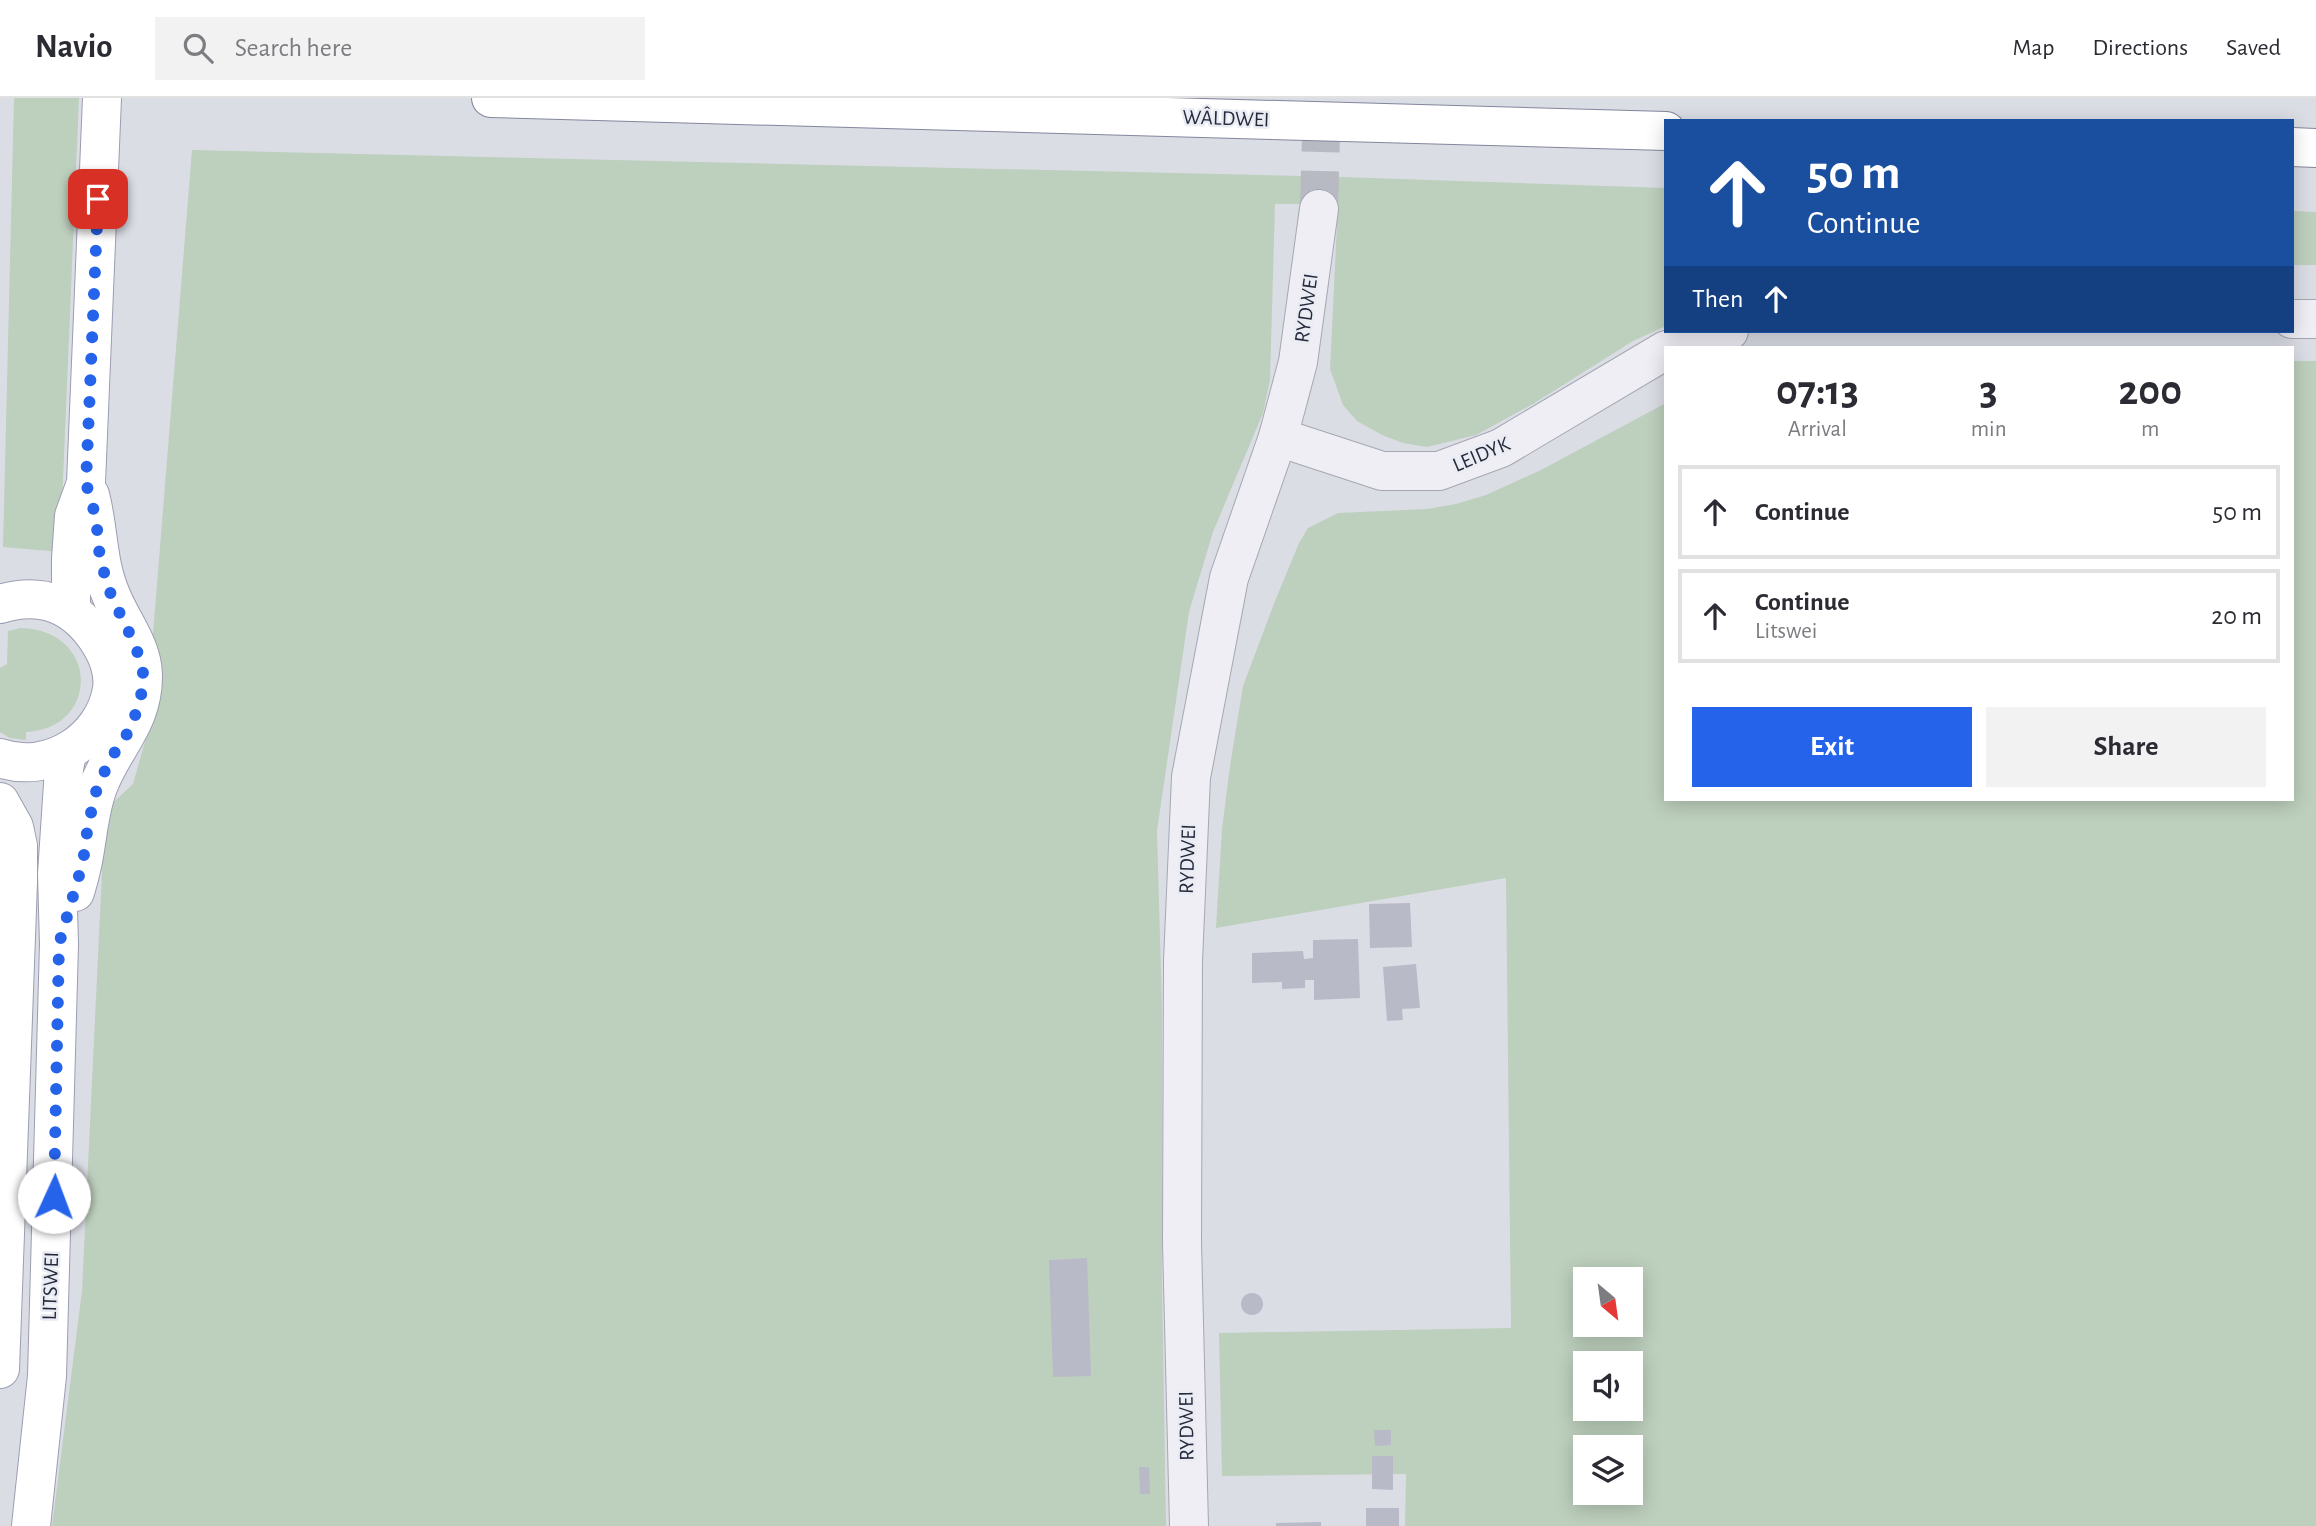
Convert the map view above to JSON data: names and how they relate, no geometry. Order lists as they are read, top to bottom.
{
  "streets": {
    "main road": ["WÂLDWEI", "LITSWEI"],
    "street": ["RYDWEI", "LEIDYK"]
  },
  "crossings": [
    ["RYDWEI", "LEIDYK"]
  ],
  "north": "bottom right",
  "page": {
    "header": "Navio",
    "search": "Search here",
    "nav": ["Map", "Directions", "Saved"],
    "turn": ["50 m", "Continue"],
    "then": "Then",
    "eta": [
      "07:13",
      "Arrival",
      "3",
      "min",
      "200",
      "m"
    ],
    "list": [
      {
        "name": "Continue",
        "value": "50 m"
      },
      {
        "name": "Continue",
        "note": "Litswei",
        "value": "20 m"
      }
    ],
    "buttons": ["Exit", "Share"]
  }
}
